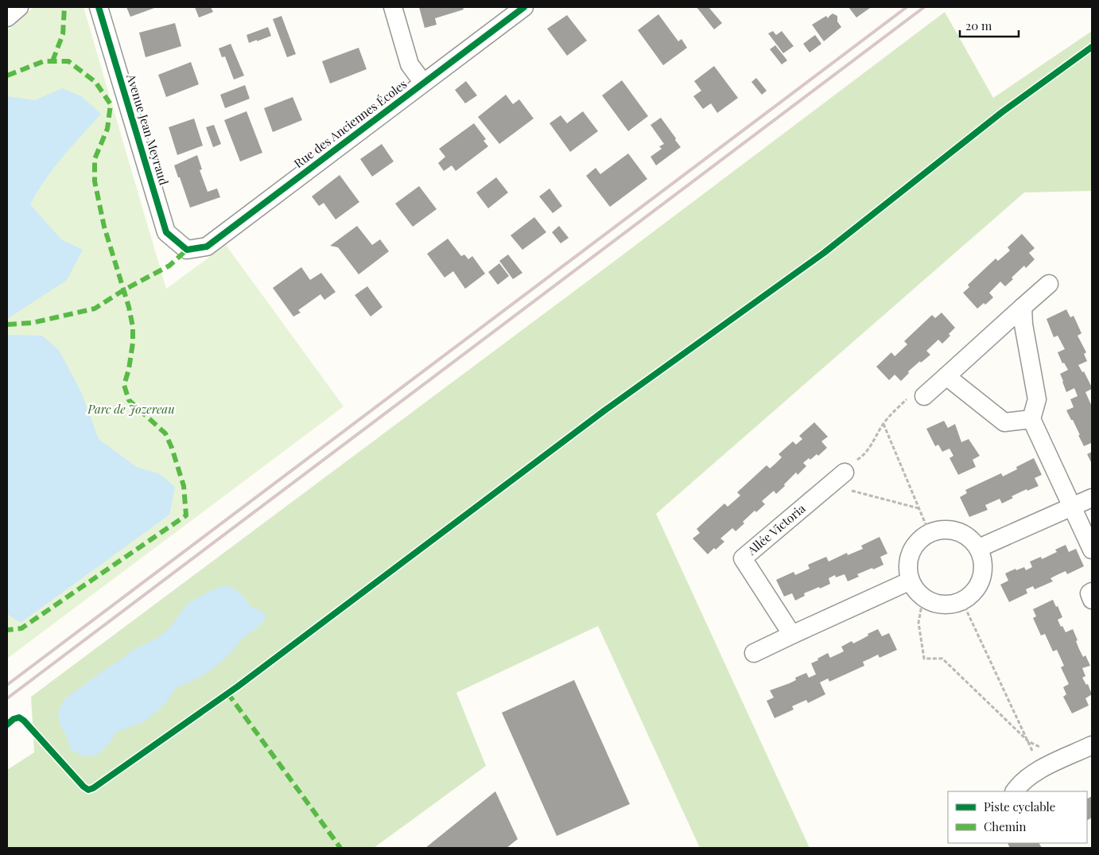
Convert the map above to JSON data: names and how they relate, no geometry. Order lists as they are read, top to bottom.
{
  "streets": {
    "street": ["Rue des Anciennes Écoles", "Avenue Jean Meyraud", "Allée Victoria"]
  },
  "crossings": [
    ["Rue des Anciennes Écoles", "Avenue Jean Meyraud"]
  ],
  "parks": ["Parc de Jozereau"],
  "legend": ["Piste cyclable", "Chemin"],
  "scale_bar": "20 m"
}
